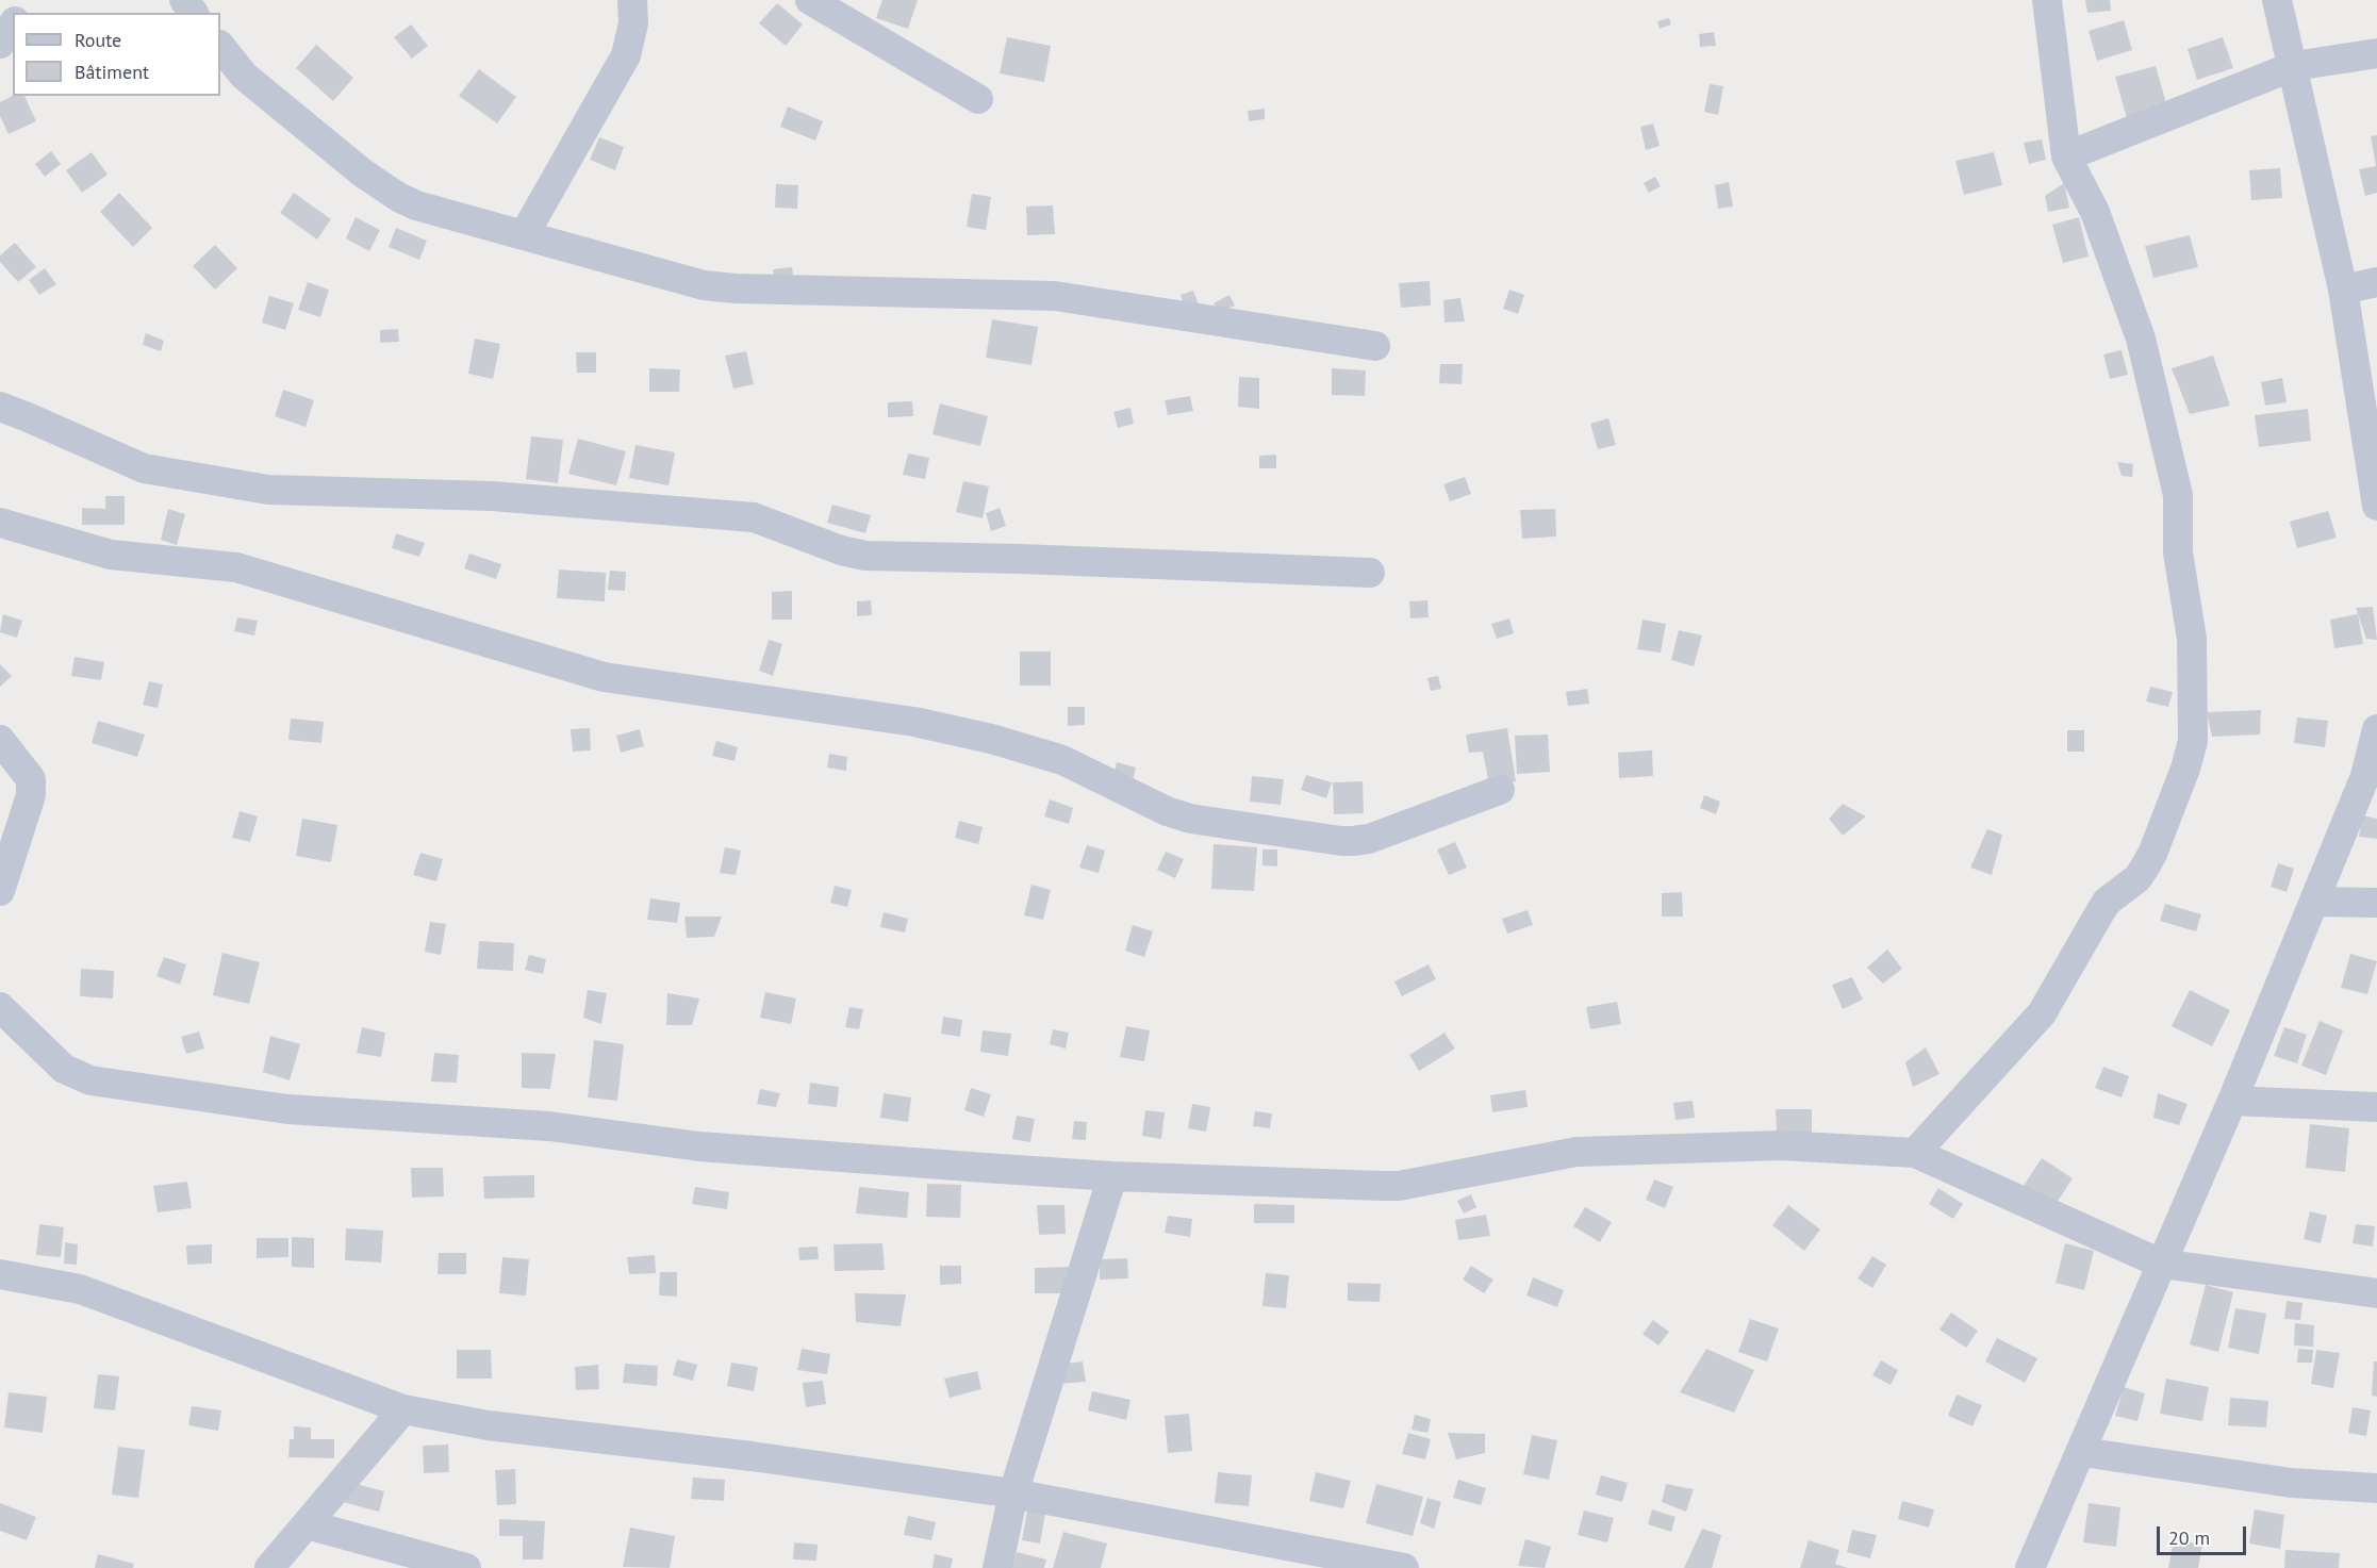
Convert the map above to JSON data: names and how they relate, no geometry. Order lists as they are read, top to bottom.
{
  "legend": ["Route", "Bâtiment"],
  "scale_bar": "20 m"
}
